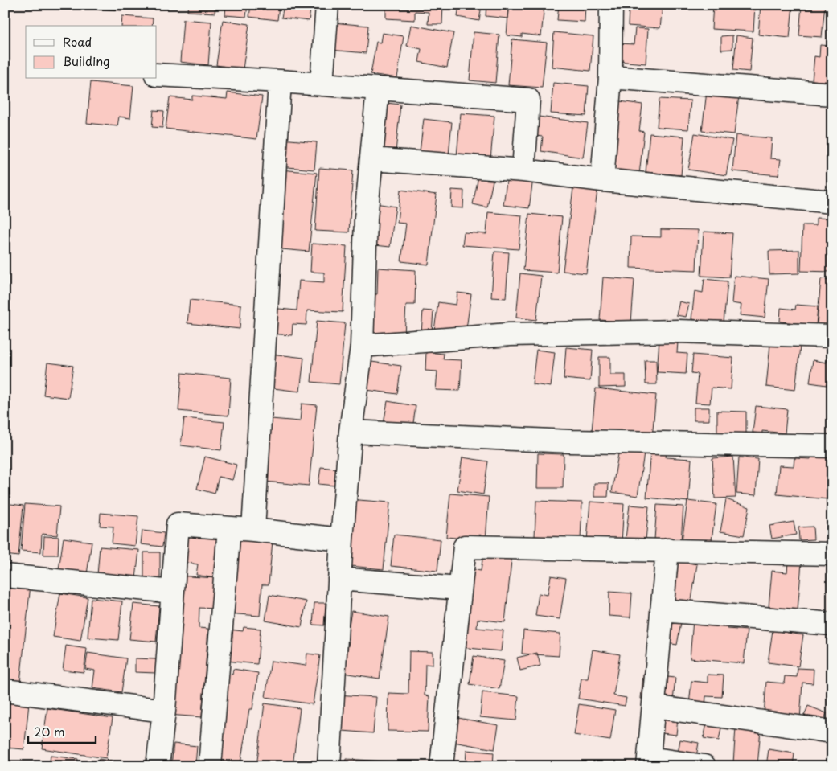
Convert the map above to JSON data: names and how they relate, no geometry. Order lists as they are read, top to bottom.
{
  "legend": ["Road", "Building"],
  "scale_bar": "20 m"
}
